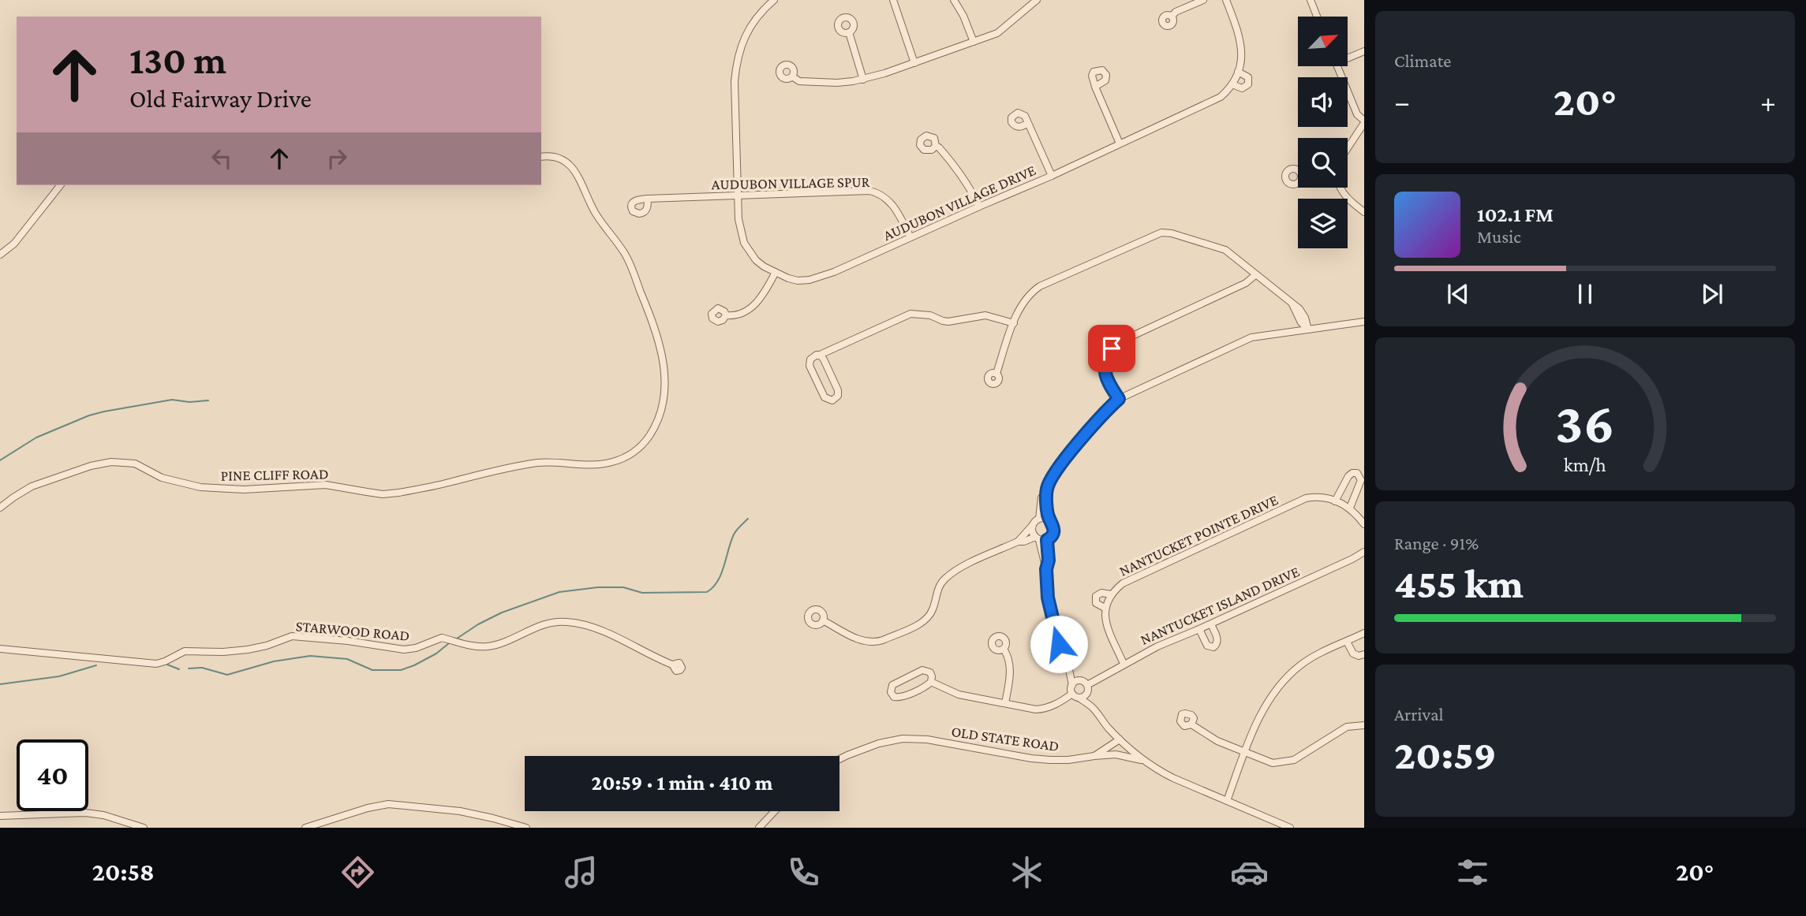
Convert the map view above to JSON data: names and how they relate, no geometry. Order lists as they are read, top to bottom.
{
  "streets": {
    "street": [
      "AUDUBON VILLAGE SPUR",
      "AUDUBON VILLAGE DRIVE",
      "PINE CLIFF ROAD",
      "NANTUCKET POINTE DRIVE",
      "NANTUCKET ISLAND DRIVE",
      "STARWOOD ROAD",
      "OLD STATE ROAD"
    ]
  },
  "crossings": [
    ["AUDUBON VILLAGE SPUR", "AUDUBON VILLAGE DRIVE"]
  ],
  "north": "top right",
  "page": {
    "tile": [
      "Climate",
      ["Range · 91%", "455 km"],
      ["Arrival", "20:59"]
    ],
    "turn": ["130 m", "Old Fairway Drive"],
    "heat": ["−", "20°", "+"],
    "song": ["102.1 FM", "Music"],
    "limit": "40",
    "trip": "20:59 · 1 min · 410 m",
    "tabs": ["20:58", "20°"],
    "gauge": ["36", "km/h"]
  }
}
